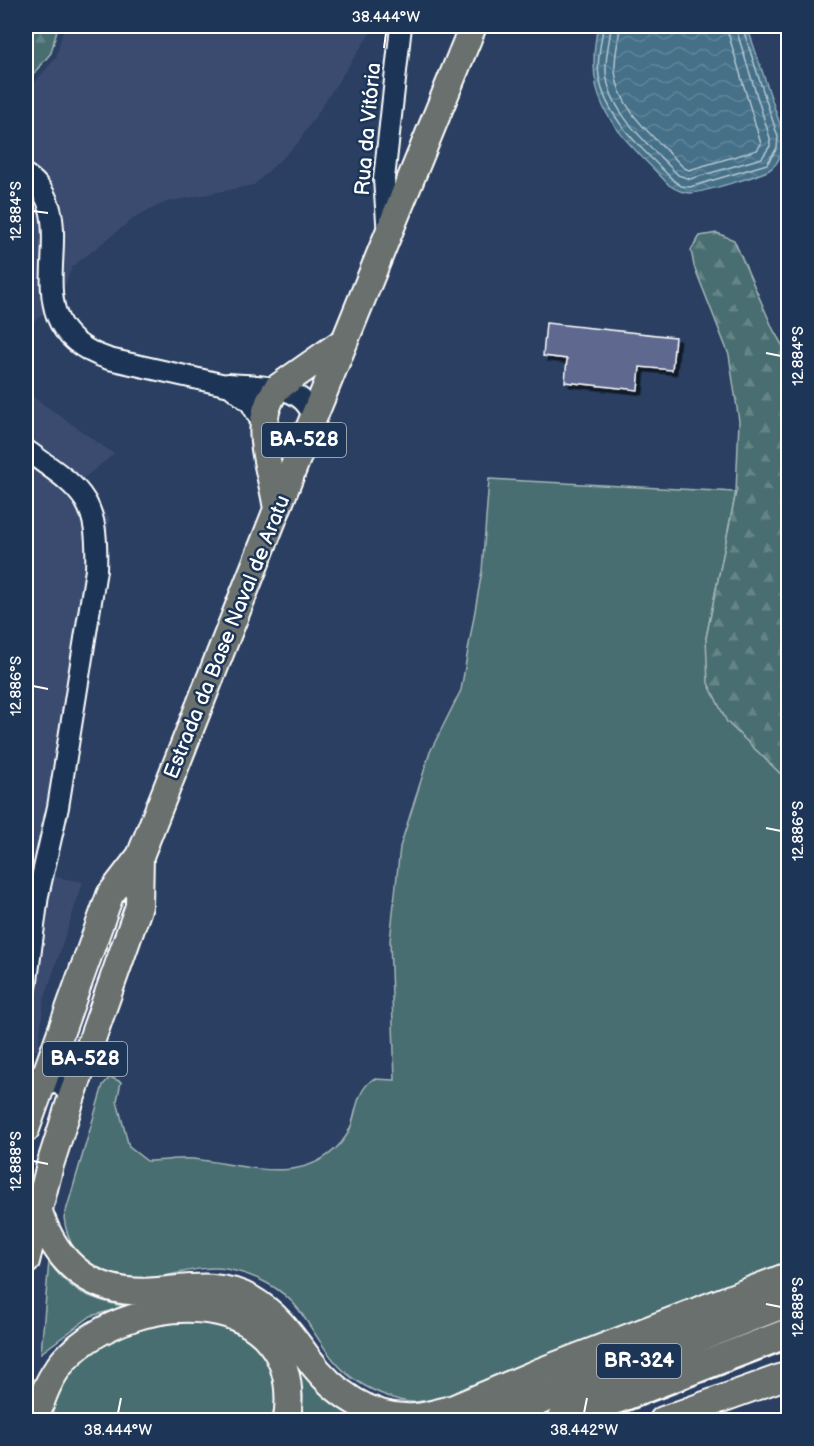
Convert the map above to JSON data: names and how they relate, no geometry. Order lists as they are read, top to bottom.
{
  "streets": {
    "highway": ["BR-324"],
    "main road": ["BA-528", "Estrada da Base Naval de Aratu"],
    "street": ["Rua da Vitória"]
  },
  "crossings": [
    ["Rua da Vitória", "Estrada da Base Naval de Aratu"]
  ],
  "coordinates": [
    "38.444°W",
    "12.884°S",
    "12.886°S",
    "12.888°S",
    "38.442°W"
  ]
}
